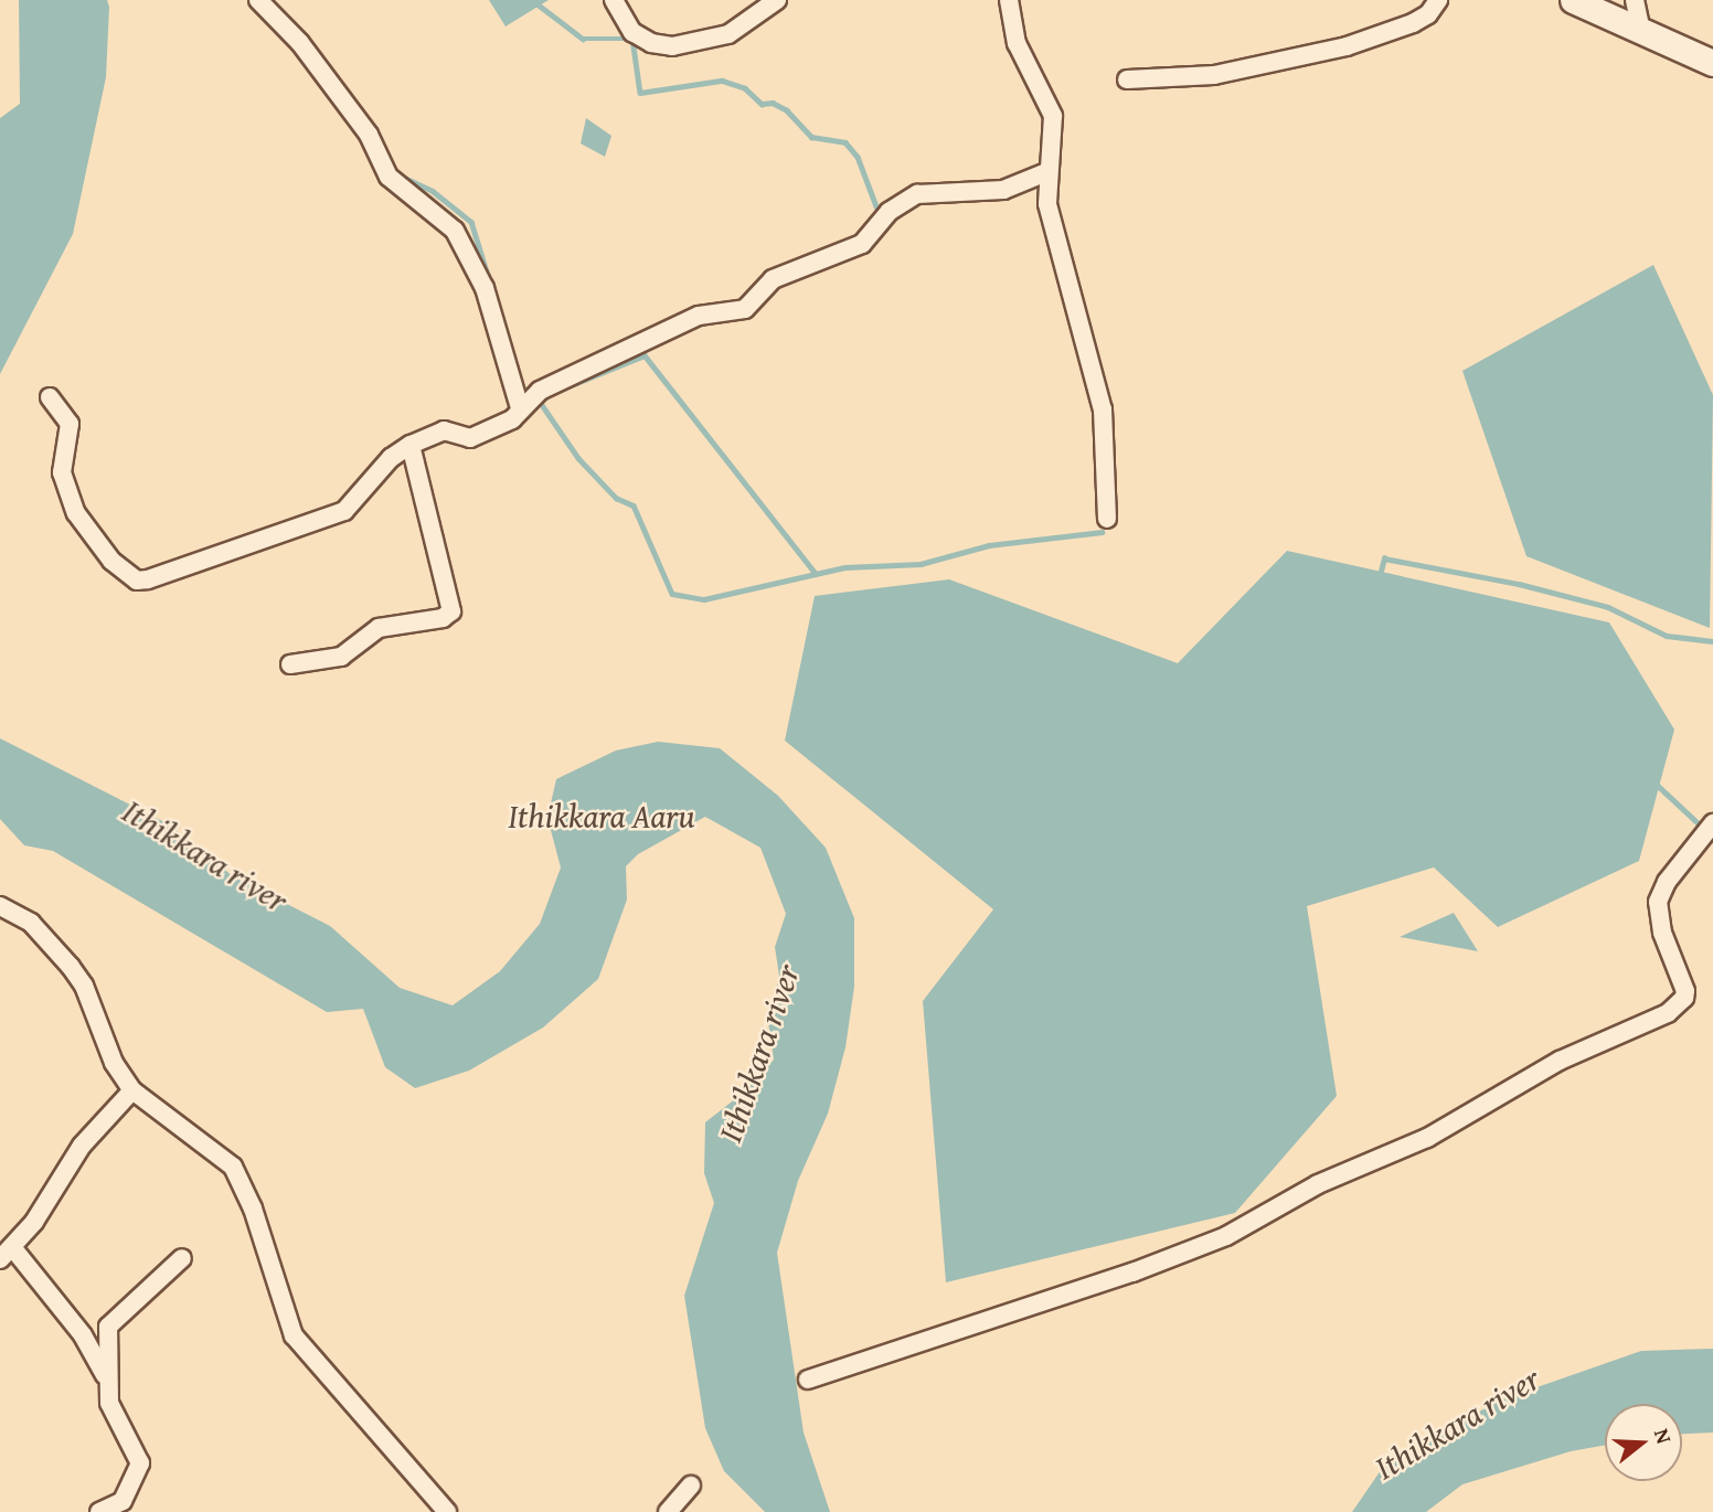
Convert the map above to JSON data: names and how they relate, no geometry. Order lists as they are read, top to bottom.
{
  "water": ["Ithikkara Aaru", "Ithikkara river"],
  "north": "right"
}
